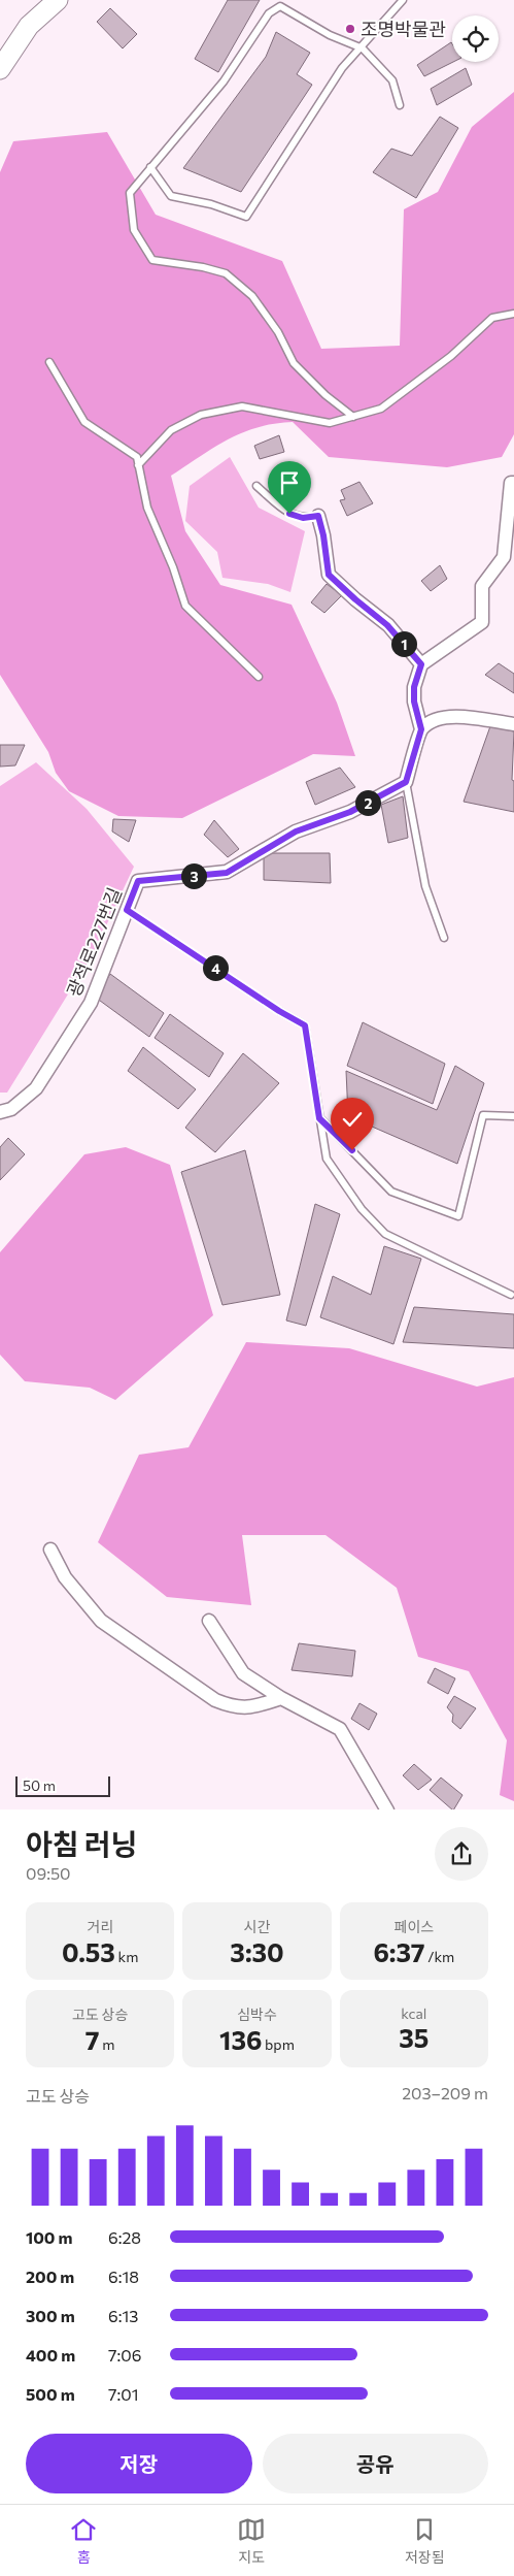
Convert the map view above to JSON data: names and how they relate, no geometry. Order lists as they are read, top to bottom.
{
  "streets": {
    "street": ["광적로227번길"]
  },
  "places": ["조명박물관"],
  "scale_bar": "50 m",
  "page": {
    "pins": [
      "1",
      "2",
      "3",
      "4"
    ],
    "scale": "50 m",
    "heading": ["아침 러닝", "09:50"],
    "stats": [
      ["거리", "0.53 km"],
      ["시간", "3:30"],
      ["페이스", "6:37 /km"],
      ["고도 상승", "7 m"],
      ["심박수", "136 bpm"],
      ["kcal", "35"]
    ],
    "chart": ["고도 상승", "203–209 m"],
    "list": [
      {
        "name": "100 m",
        "note": "6:28"
      },
      {
        "name": "200 m",
        "note": "6:18"
      },
      {
        "name": "300 m",
        "note": "6:13"
      },
      {
        "name": "400 m",
        "note": "7:06"
      },
      {
        "name": "500 m",
        "note": "7:01"
      }
    ],
    "buttons": ["저장", "공유"],
    "tabs": ["홈", "지도", "저장됨"]
  }
}
